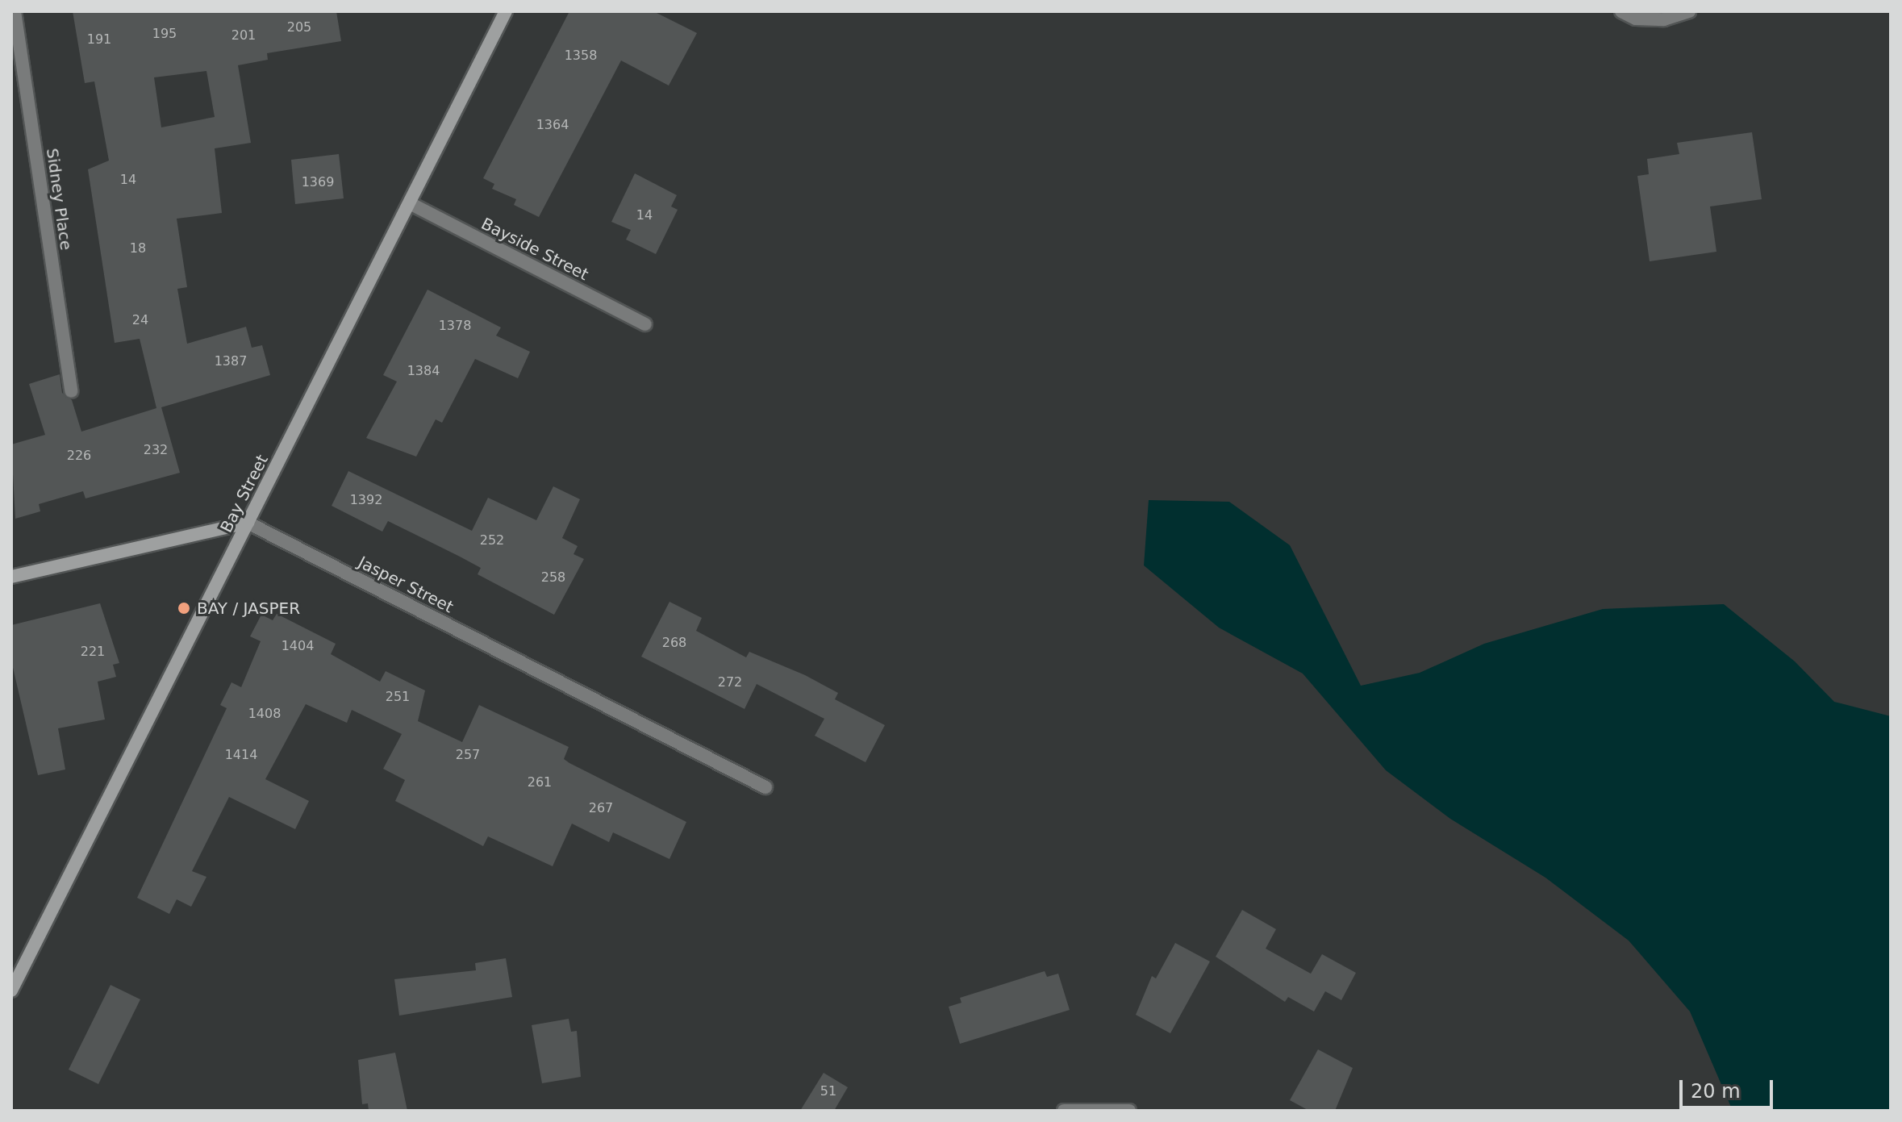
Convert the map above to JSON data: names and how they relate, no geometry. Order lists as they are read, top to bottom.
{
  "streets": {
    "main road": ["Bay Street"],
    "street": ["Sidney Place", "Bayside Street", "Jasper Street"]
  },
  "crossings": [
    ["Bayside Street", "Bay Street"],
    ["Bay Street", "Jasper Street"]
  ],
  "places": ["BAY / JASPER"],
  "house_numbers": [
    "205",
    "195",
    "201",
    "191",
    "1358",
    "1364",
    "14",
    "1369",
    "14",
    "18",
    "24",
    "1378",
    "1387",
    "1384",
    "232",
    "226",
    "1392",
    "252",
    "258",
    "268",
    "1404",
    "221",
    "272",
    "251",
    "1408",
    "1414",
    "257",
    "261",
    "267",
    "51"
  ],
  "scale_bar": "20 m"
}
